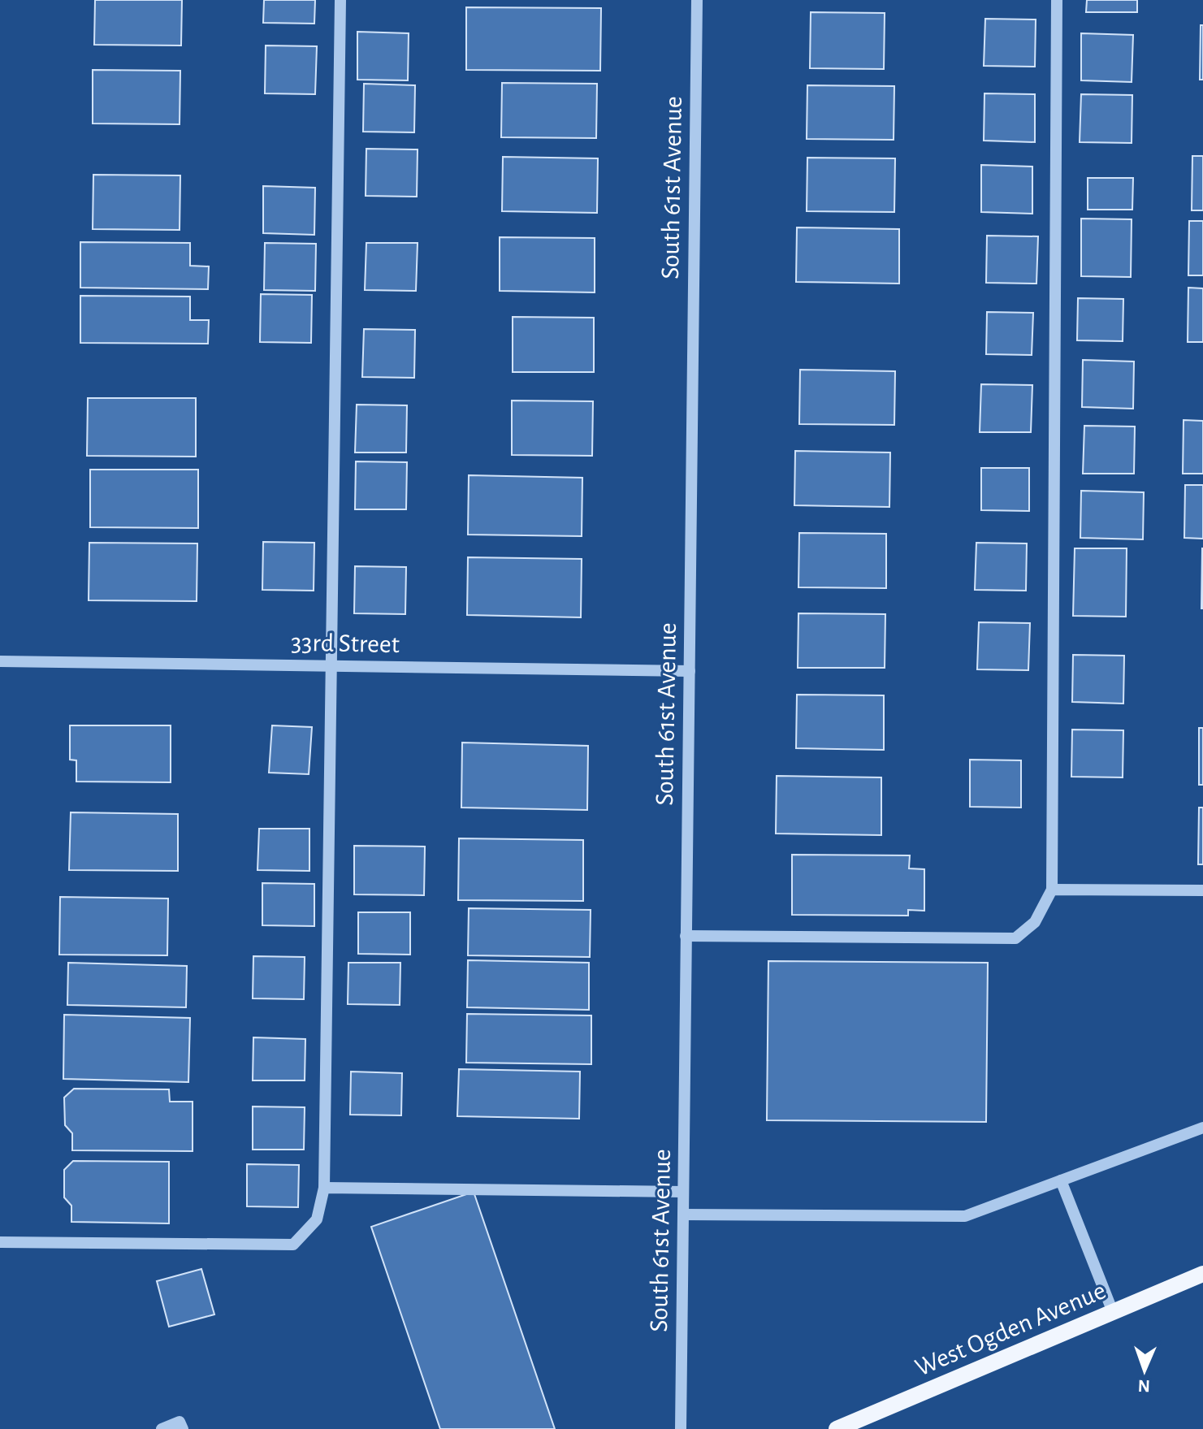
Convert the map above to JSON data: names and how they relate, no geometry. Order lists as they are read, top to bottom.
{
  "streets": {
    "main road": ["West Ogden Avenue"],
    "street": ["South 61st Avenue", "33rd Street"]
  },
  "crossings": [
    ["South 61st Avenue", "33rd Street"]
  ],
  "north": "bottom"
}
